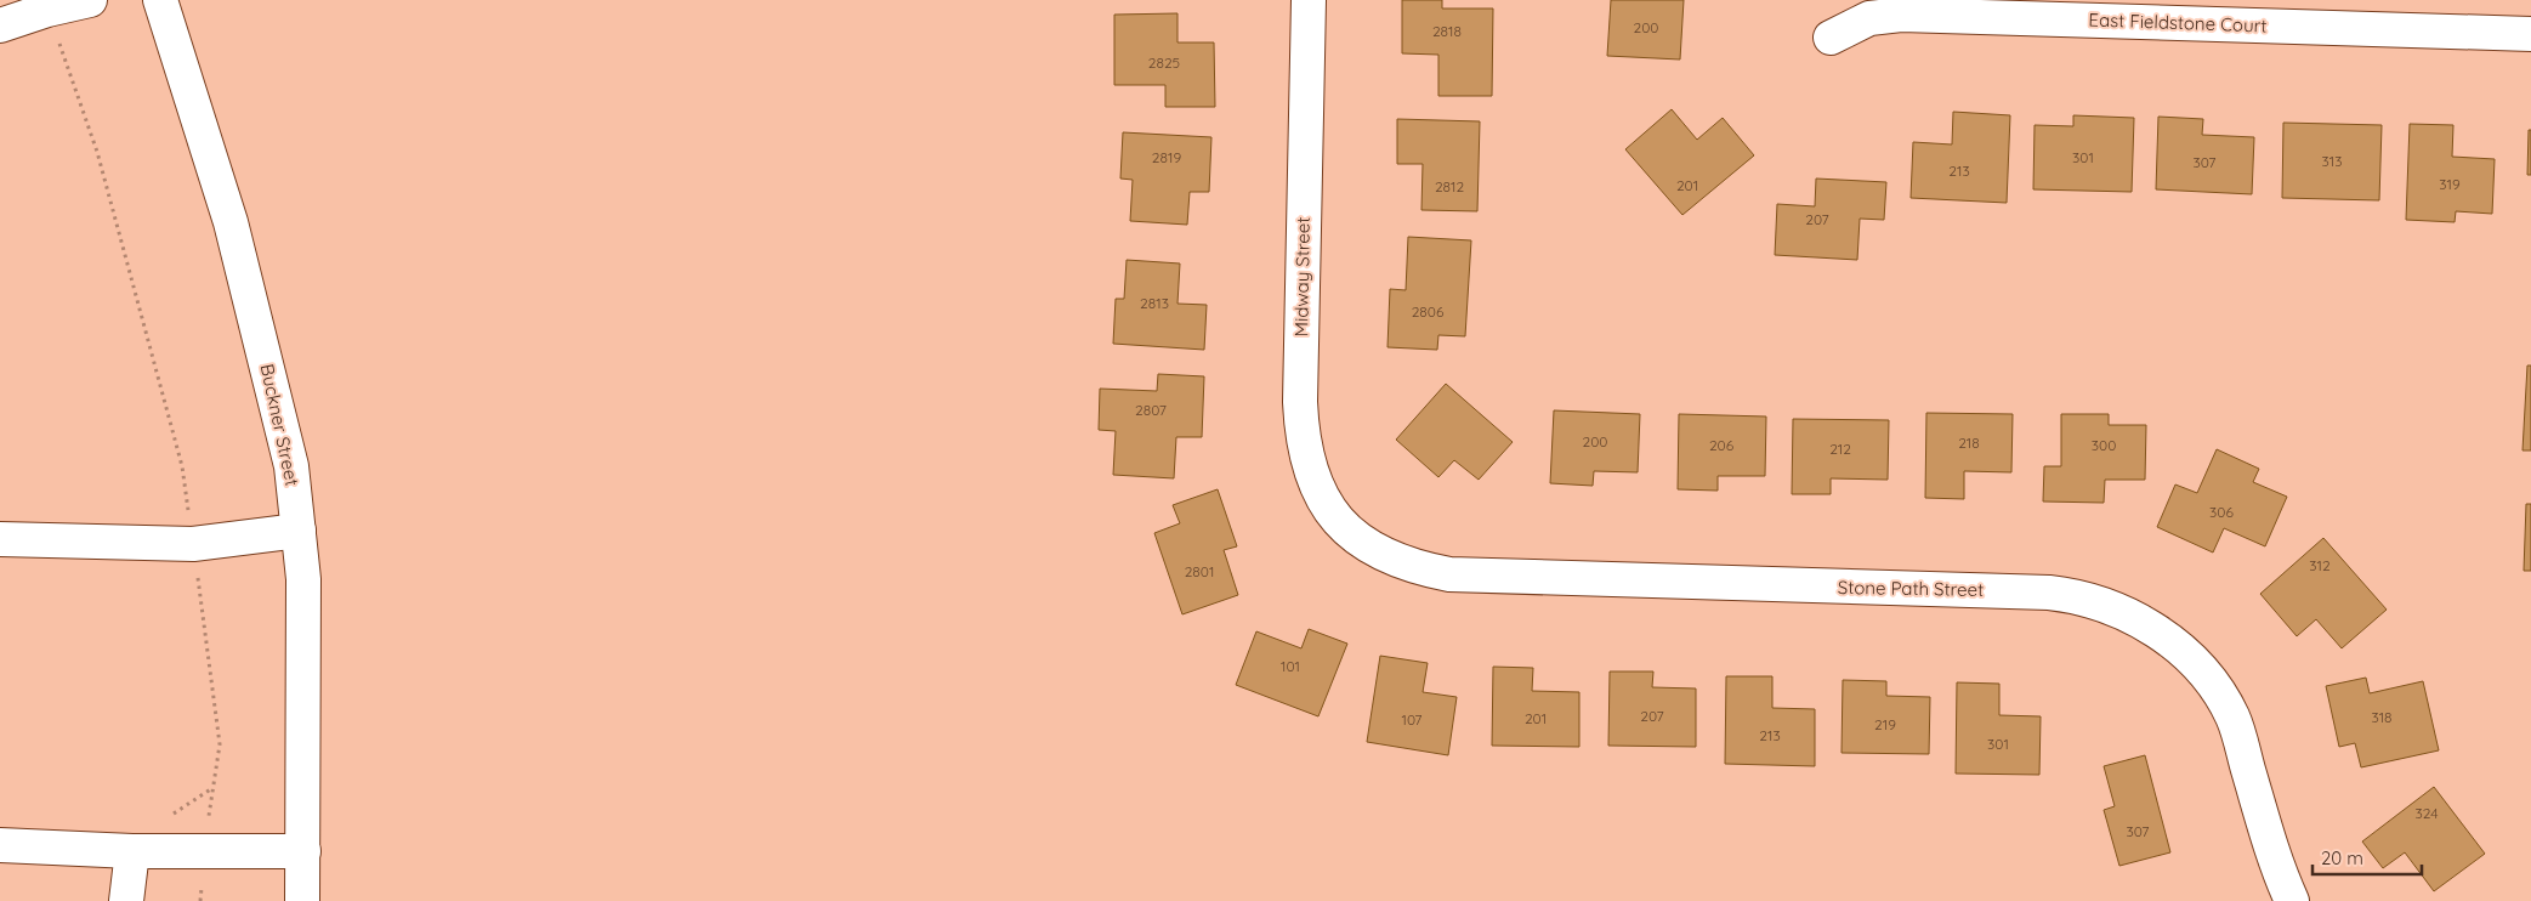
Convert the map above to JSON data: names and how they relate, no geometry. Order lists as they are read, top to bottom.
{
  "streets": {
    "street": [
      "East Fieldstone Court",
      "Midway Street",
      "Buckner Street",
      "Stone Path Street"
    ]
  },
  "crossings": [
    ["Midway Street", "Stone Path Street"]
  ],
  "house_numbers": [
    "200",
    "2818",
    "2825",
    "2819",
    "301",
    "313",
    "307",
    "213",
    "319",
    "201",
    "2812",
    "207",
    "2813",
    "2806",
    "2807",
    "200",
    "218",
    "206",
    "300",
    "212",
    "306",
    "312",
    "2801",
    "101",
    "207",
    "318",
    "201",
    "107",
    "219",
    "213",
    "301",
    "324",
    "307"
  ],
  "scale_bar": "20 m"
}
